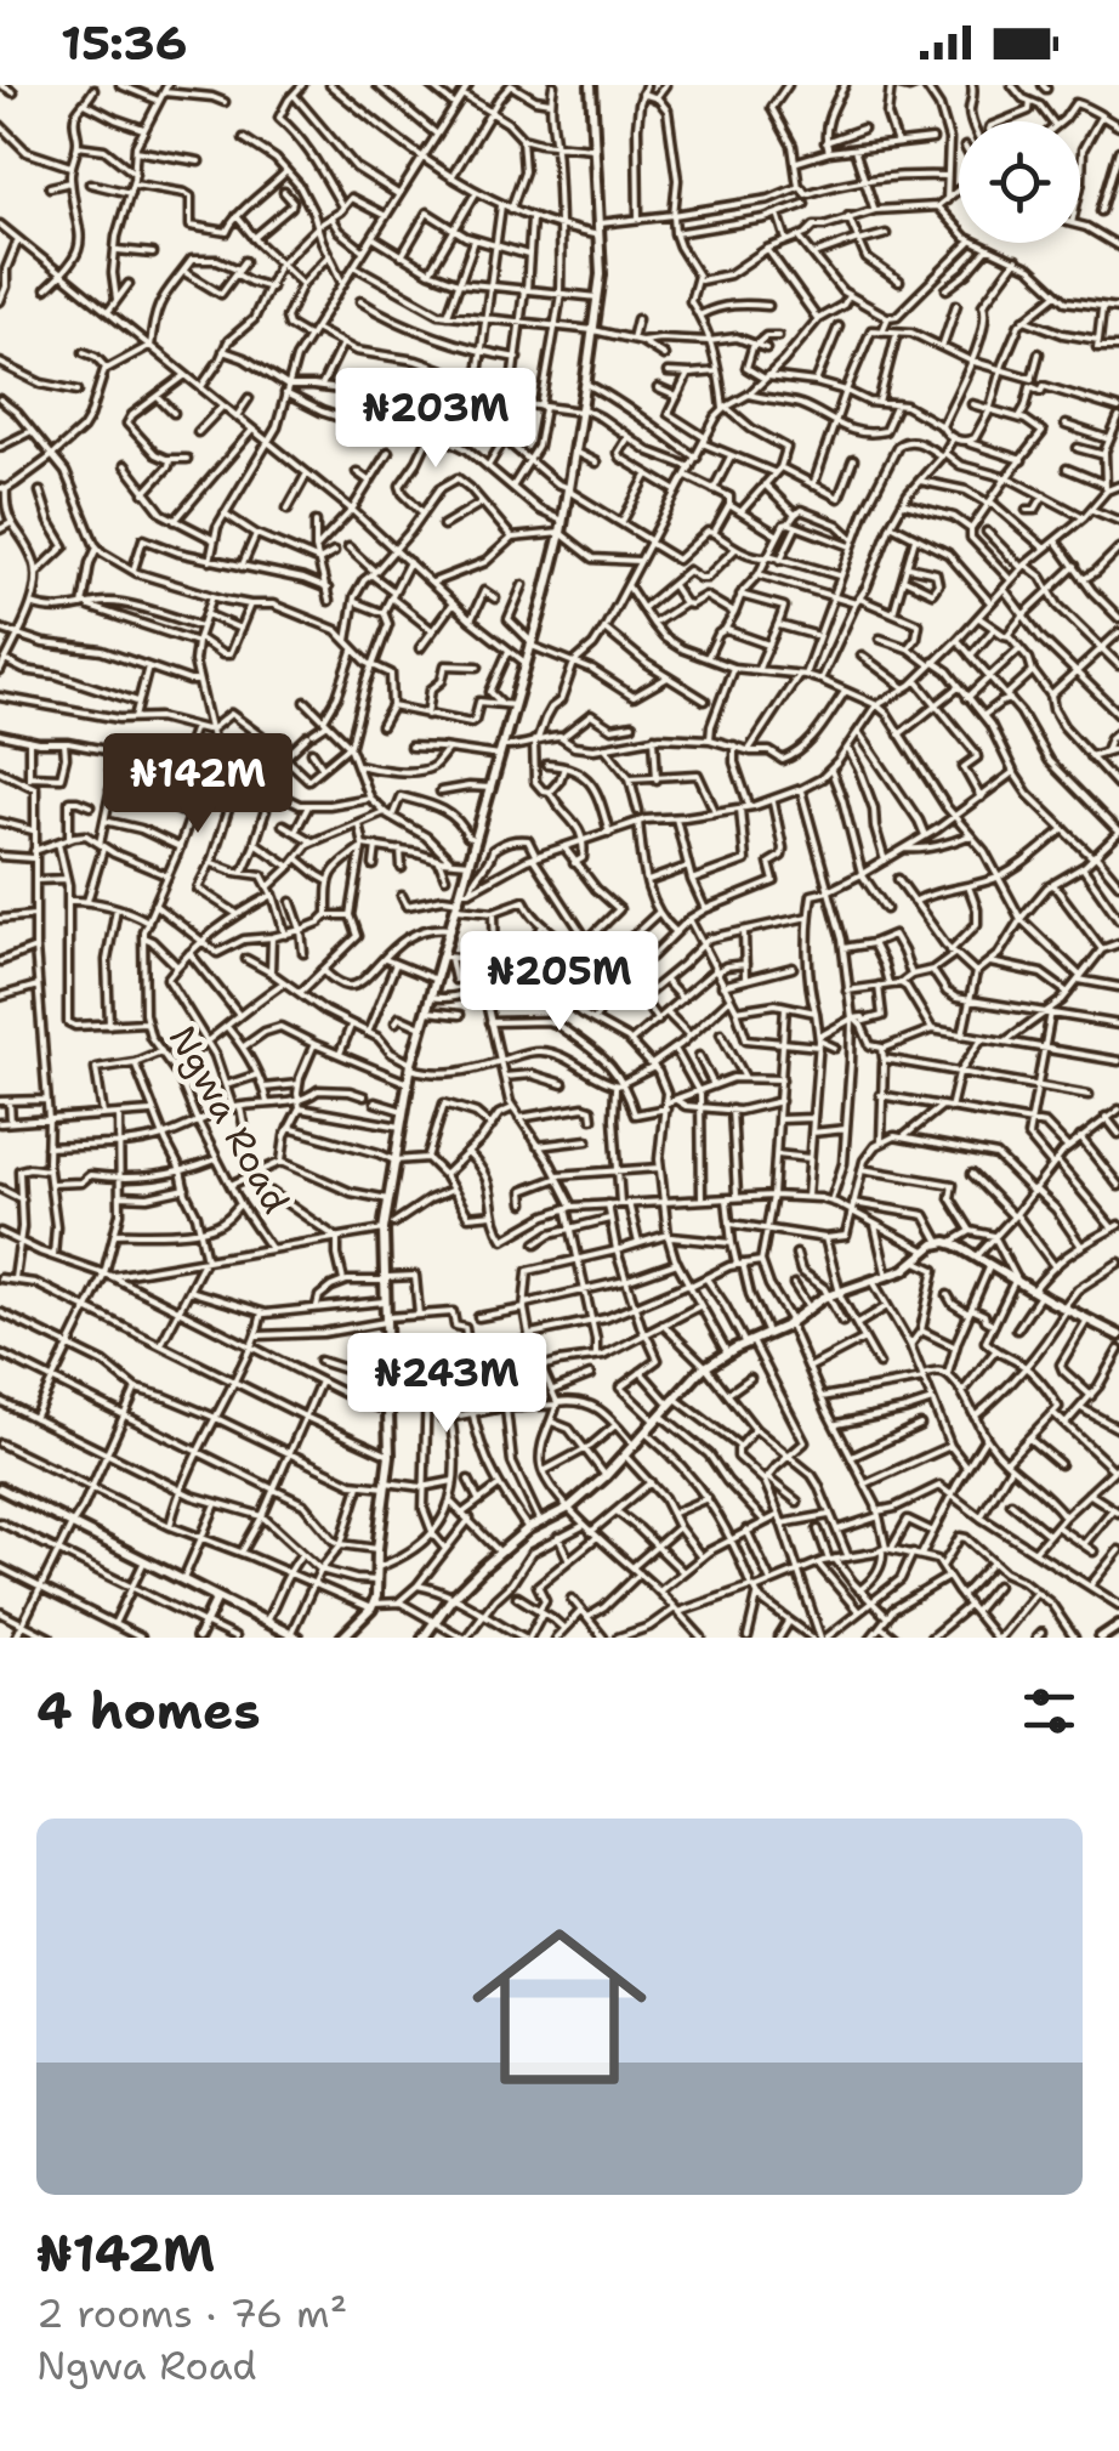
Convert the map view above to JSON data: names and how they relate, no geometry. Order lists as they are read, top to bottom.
{
  "streets": {
    "street": ["Ngwa Road"]
  },
  "page": {
    "status": "15:36",
    "price": [
      "₦203M",
      "₦142M",
      "₦205M",
      "₦243M"
    ],
    "heading": "4 homes",
    "list": [
      {
        "name": "₦142M",
        "note": "2 rooms · 76 m² · Ngwa Road"
      }
    ]
  }
}
